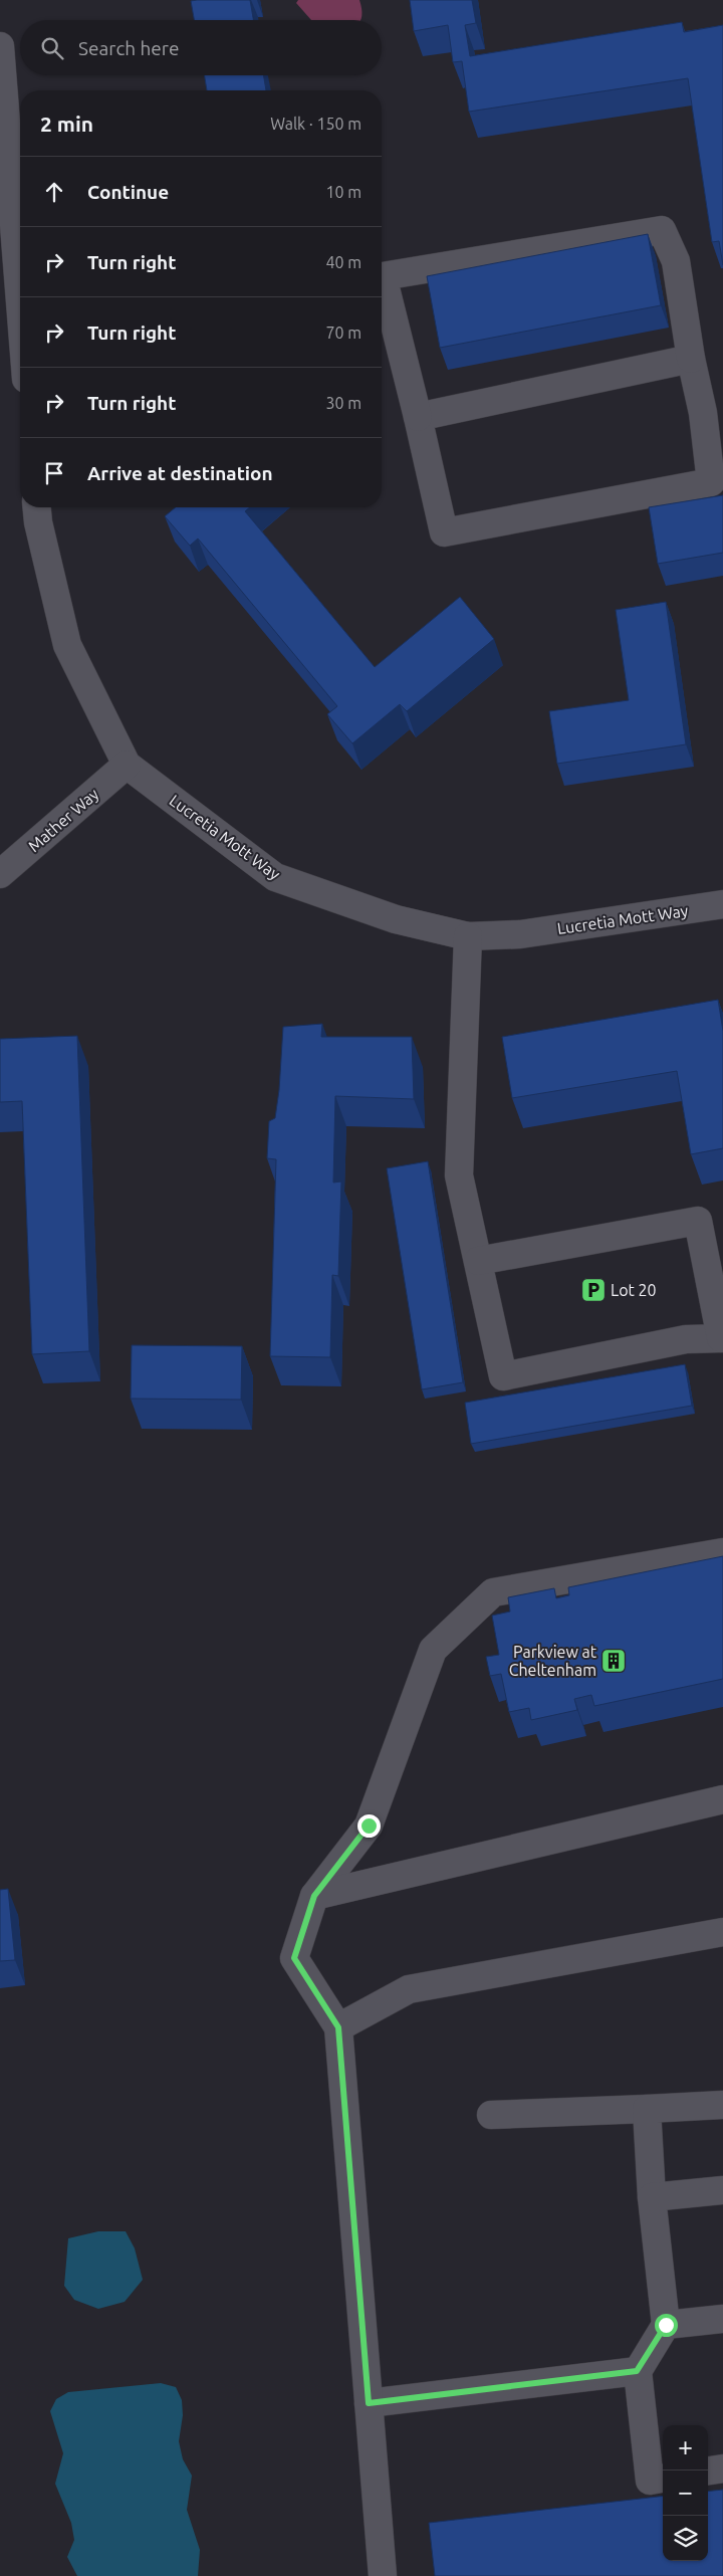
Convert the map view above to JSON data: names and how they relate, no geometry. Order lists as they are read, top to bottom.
{
  "streets": {
    "street": ["Mather Way", "Lucretia Mott Way"]
  },
  "crossings": [
    ["Mather Way", "Lucretia Mott Way"]
  ],
  "places": {
    "parking": ["Lot 20"],
    "building": ["Parkview at Cheltenham"]
  },
  "page": {
    "search": "Search here",
    "heading": ["2 min", "Walk · 150 m"],
    "list": [
      ["Continue", "10 m"],
      ["Turn right", "40 m"],
      ["Turn right", "70 m"],
      ["Turn right", "30 m"],
      "Arrive at destination"
    ],
    "map_buttons": ["+", "−"]
  }
}
